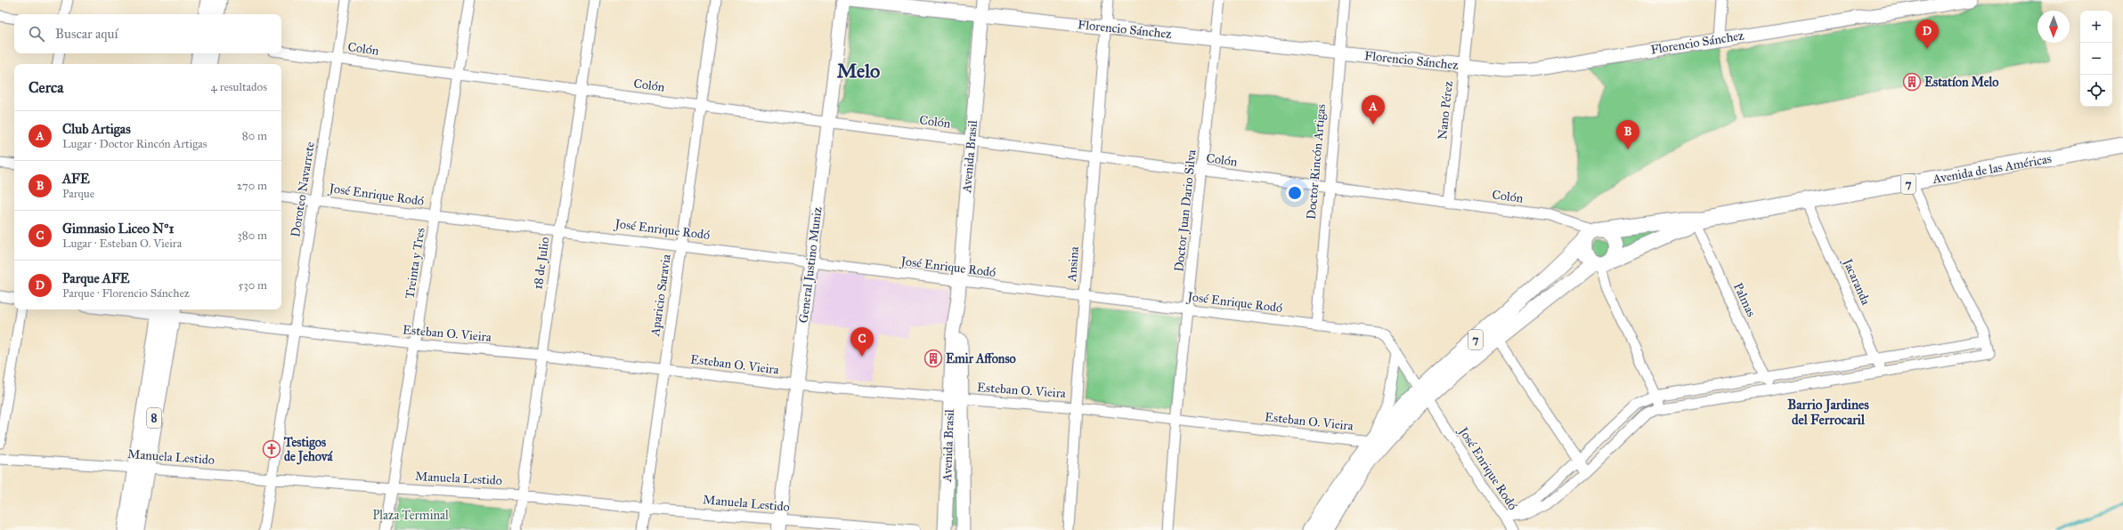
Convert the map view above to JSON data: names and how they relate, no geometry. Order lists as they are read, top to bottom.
{
  "streets": {
    "main road": ["Avenida de las Américas", "7", "8"],
    "street": [
      "Florencio Sánchez",
      "Colón",
      "Nano Pérez",
      "Avenida Brasil",
      "Doctor Rincón Artigas",
      "Doroteo Navarrete",
      "José Enrique Rodó",
      "Doctor Juan Dario Silva",
      "Treinta y Tres",
      "18 de Julio",
      "Ansina",
      "General Justino Muniz",
      "Jacaranda",
      "Aparicio Saravia",
      "Palmas",
      "Esteban O. Vieira",
      "Manuela Lestido"
    ]
  },
  "crossings": [
    ["Florencio Sánchez", "Nano Pérez"],
    ["Florencio Sánchez", "Avenida Brasil"],
    ["Florencio Sánchez", "Doctor Rincón Artigas"],
    ["Florencio Sánchez", "Doctor Juan Dario Silva"],
    ["Florencio Sánchez", "Ansina"],
    ["Colón", "Nano Pérez"],
    ["Colón", "Avenida Brasil"],
    ["Colón", "Doctor Rincón Artigas"],
    ["Colón", "Avenida de las Américas"],
    ["Colón", "Doroteo Navarrete"],
    ["Colón", "Doctor Juan Dario Silva"],
    ["Colón", "Treinta y Tres"],
    ["Colón", "18 de Julio"],
    ["Colón", "Ansina"],
    ["Colón", "General Justino Muniz"],
    ["Colón", "Aparicio Saravia"],
    ["Avenida Brasil", "José Enrique Rodó"],
    ["Avenida Brasil", "Esteban O. Vieira"],
    ["Doctor Rincón Artigas", "José Enrique Rodó"],
    ["Avenida de las Américas", "José Enrique Rodó"],
    ["Avenida de las Américas", "Jacaranda"],
    ["Avenida de las Américas", "Palmas"],
    ["Avenida de las Américas", "Esteban O. Vieira"],
    ["Doroteo Navarrete", "José Enrique Rodó"],
    ["Doroteo Navarrete", "Esteban O. Vieira"],
    ["Doroteo Navarrete", "Manuela Lestido"],
    ["José Enrique Rodó", "Doctor Juan Dario Silva"],
    ["José Enrique Rodó", "Treinta y Tres"],
    ["José Enrique Rodó", "18 de Julio"],
    ["José Enrique Rodó", "Ansina"],
    ["José Enrique Rodó", "General Justino Muniz"],
    ["José Enrique Rodó", "Aparicio Saravia"],
    ["Doctor Juan Dario Silva", "Esteban O. Vieira"],
    ["Treinta y Tres", "Esteban O. Vieira"],
    ["Treinta y Tres", "Manuela Lestido"],
    ["18 de Julio", "Esteban O. Vieira"],
    ["18 de Julio", "Manuela Lestido"],
    ["Ansina", "Esteban O. Vieira"],
    ["General Justino Muniz", "Esteban O. Vieira"],
    ["General Justino Muniz", "Manuela Lestido"],
    ["Aparicio Saravia", "Esteban O. Vieira"],
    ["Aparicio Saravia", "Manuela Lestido"],
    ["Esteban O. Vieira", "8"],
    ["8", "Manuela Lestido"]
  ],
  "districts": ["Melo", "Barrio Jardines del Ferrocaril"],
  "parks": ["Plaza Terminal"],
  "places": {
    "building": ["Estatíon Melo", "Emir Affonso"],
    "church": ["Testigos de Jehová"]
  },
  "north": "bottom",
  "page": {
    "map_buttons": ["+", "−"],
    "search": "Buscar aquí",
    "pins": [
      "D",
      "A",
      "B",
      "C"
    ],
    "heading": ["Cerca", "4 resultados"],
    "list": [
      {
        "mark": "A",
        "name": "Club Artigas",
        "note": "Lugar · Doctor Rincón Artigas",
        "value": "80 m"
      },
      {
        "mark": "B",
        "name": "AFE",
        "note": "Parque",
        "value": "270 m"
      },
      {
        "mark": "C",
        "name": "Gimnasio Liceo Nº1",
        "note": "Lugar · Esteban O. Vieira",
        "value": "380 m"
      },
      {
        "mark": "D",
        "name": "Parque AFE",
        "note": "Parque · Florencio Sánchez",
        "value": "530 m"
      }
    ]
  }
}
